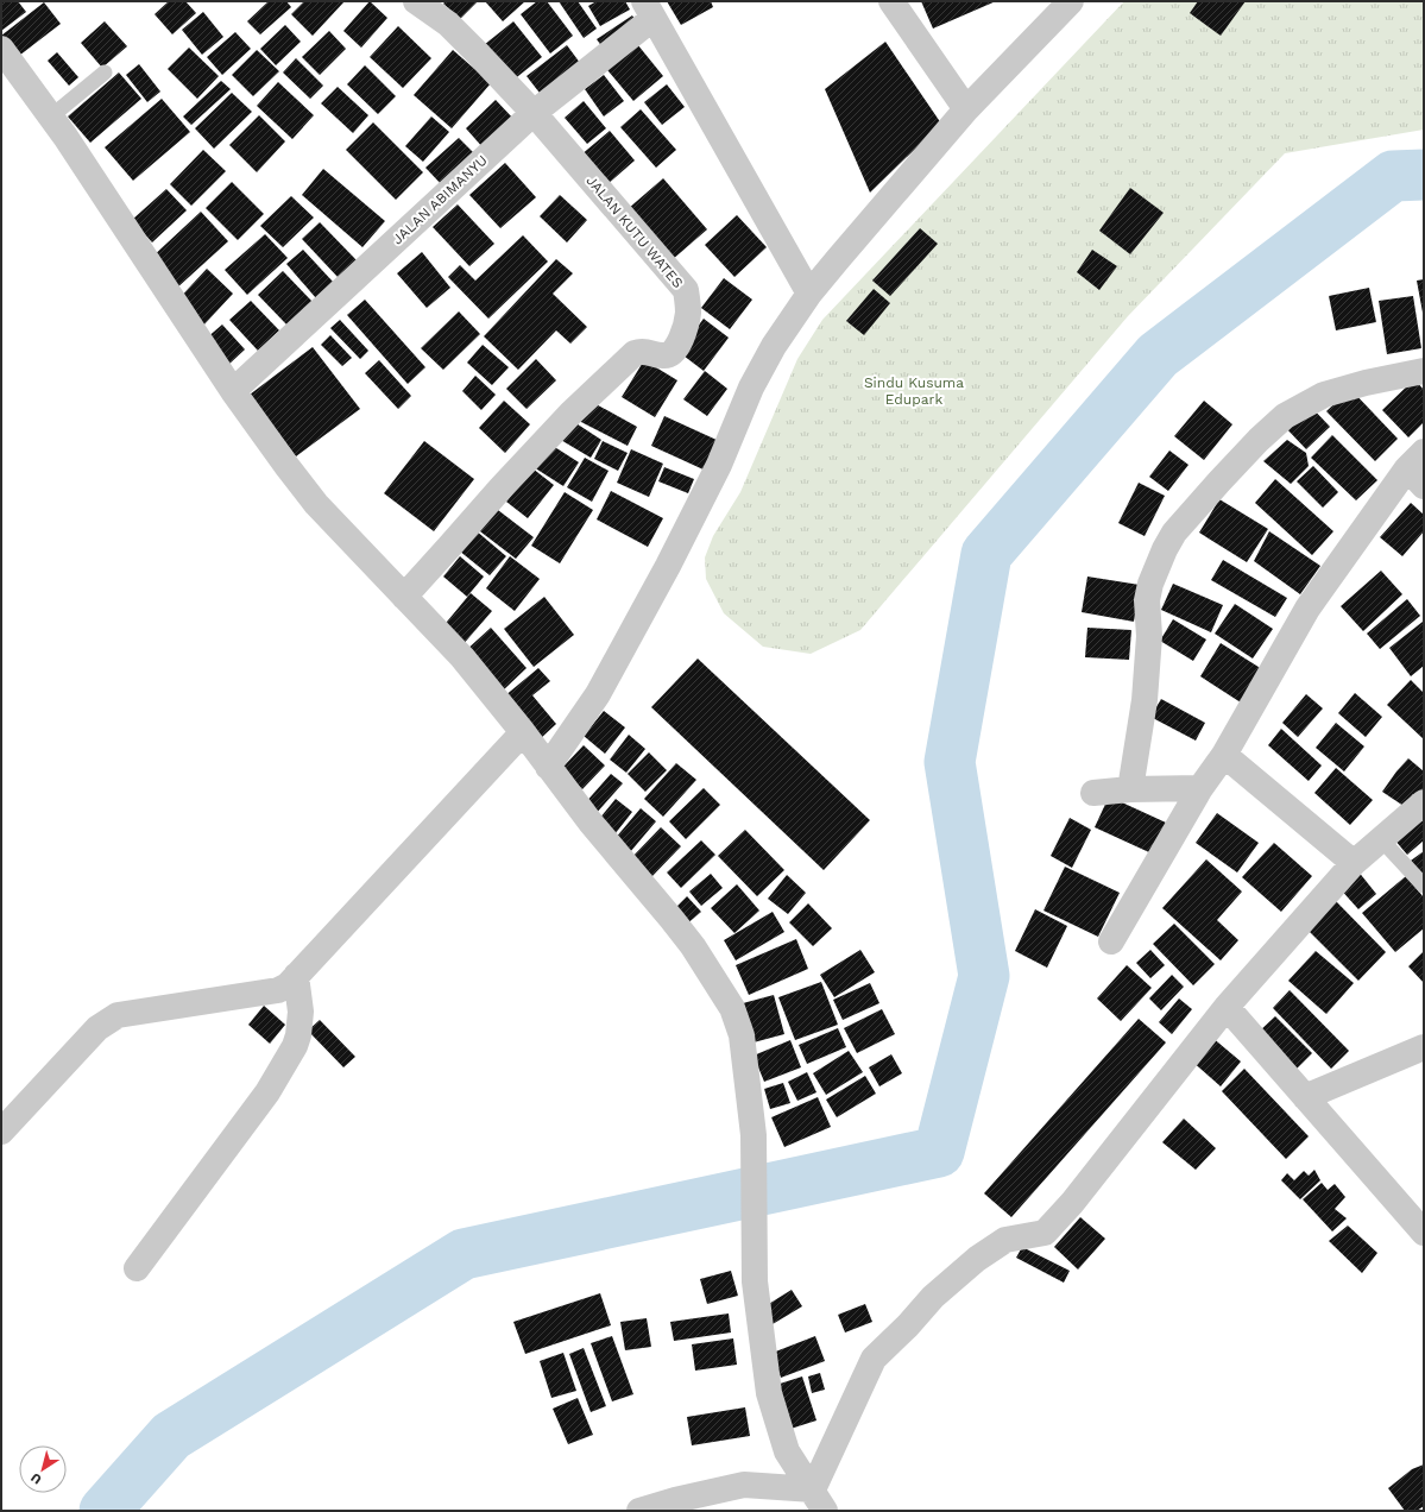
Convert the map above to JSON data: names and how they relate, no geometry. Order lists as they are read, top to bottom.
{
  "streets": {
    "street": ["JALAN ABIMANYU", "JALAN KUTU WATES"]
  },
  "crossings": [
    ["JALAN ABIMANYU", "JALAN KUTU WATES"]
  ],
  "parks": ["Sindu Kusuma Edupark"],
  "north": "bottom left"
}
